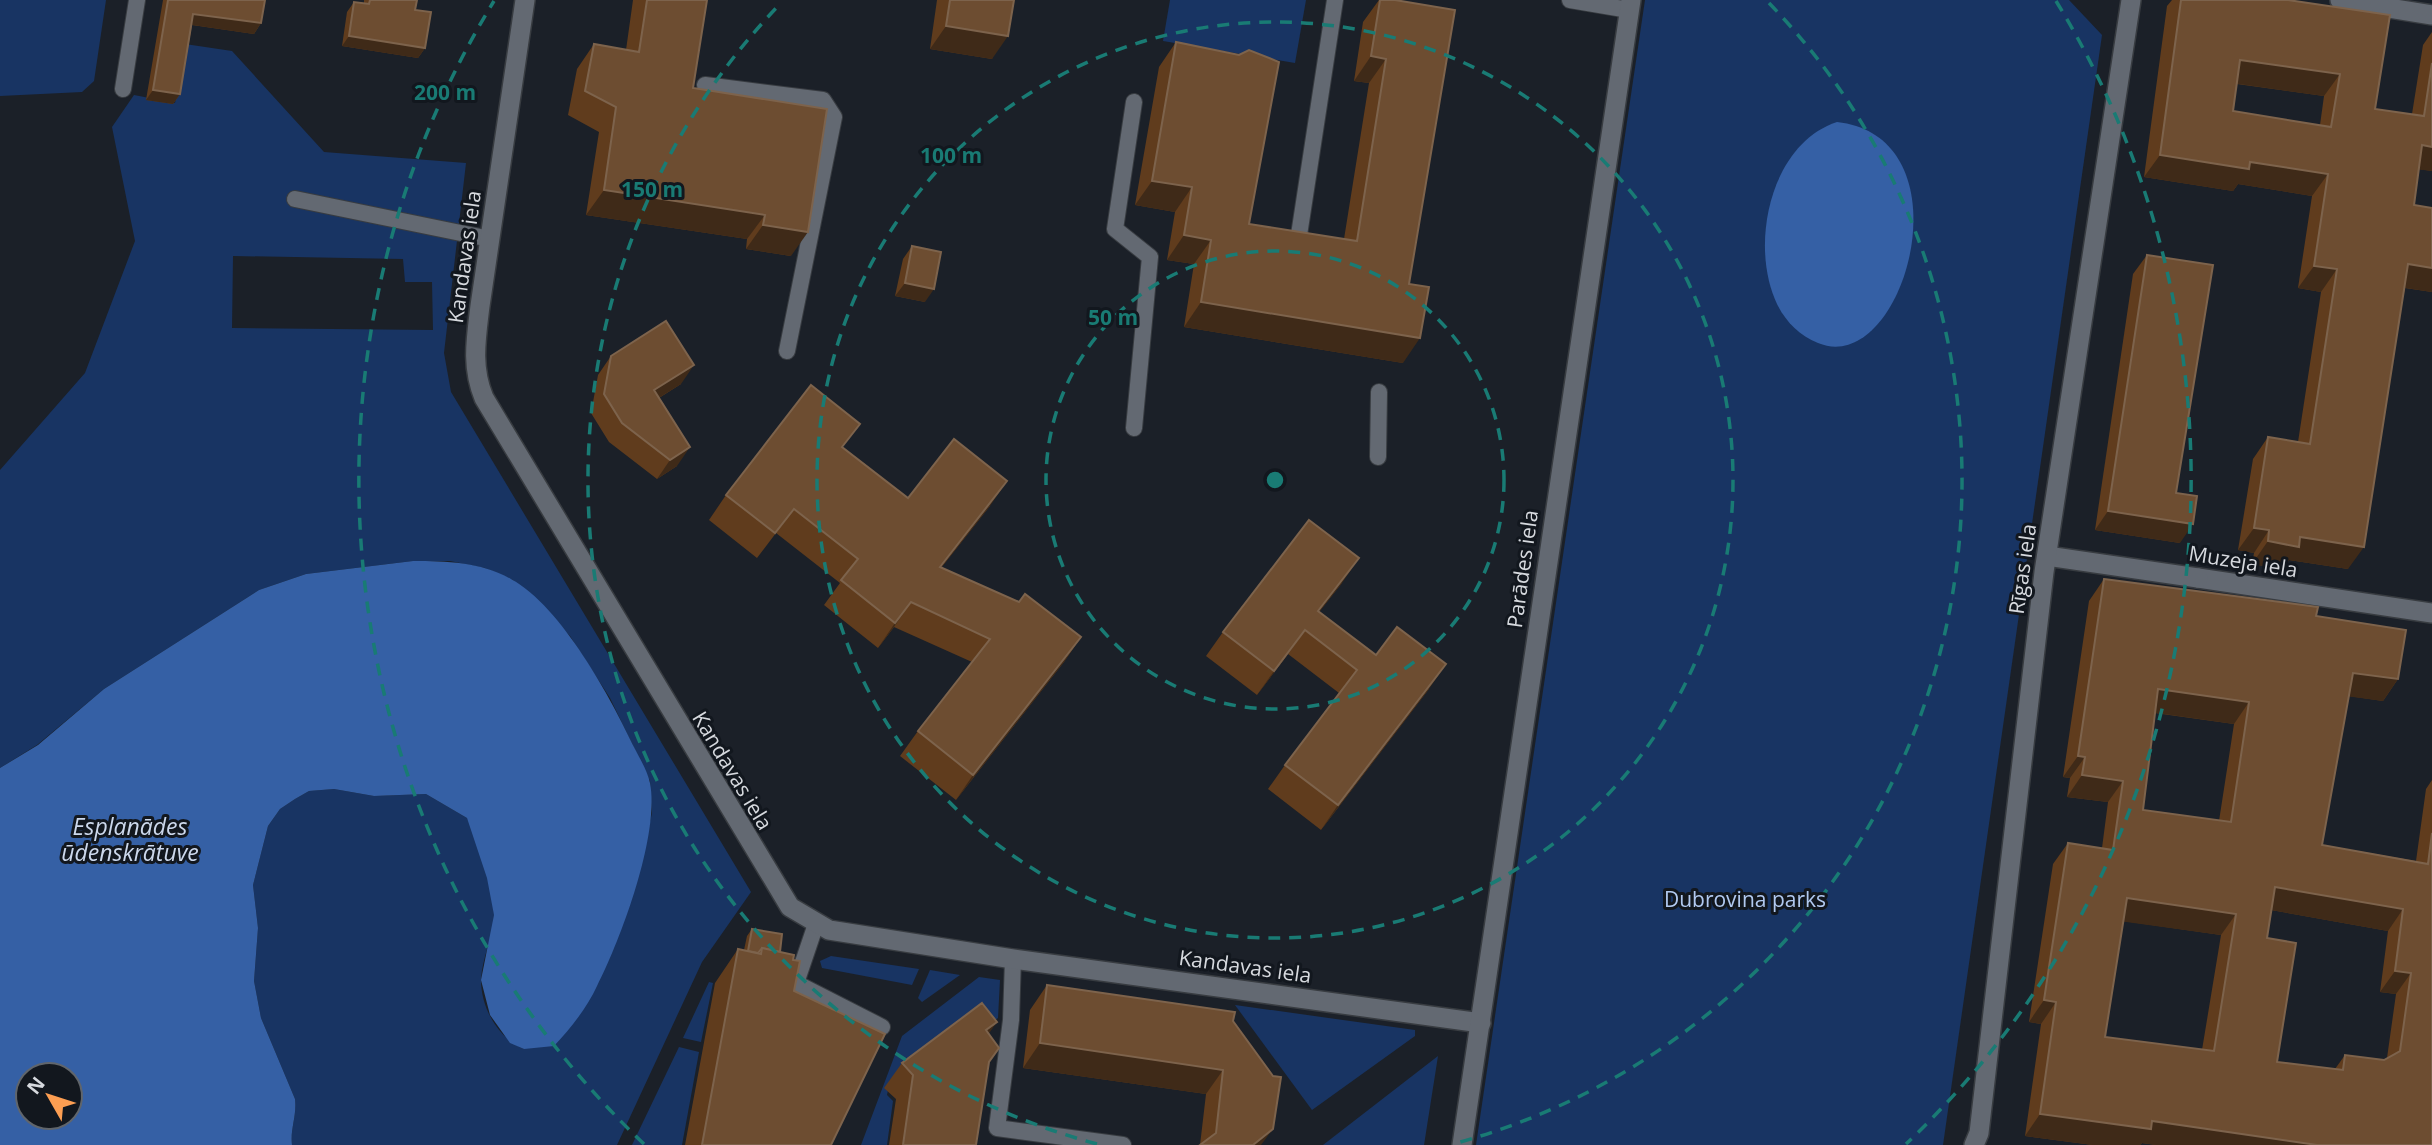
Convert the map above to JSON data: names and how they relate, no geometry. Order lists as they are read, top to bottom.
{
  "streets": {
    "street": [
      "Kandavas iela",
      "Muzeja iela",
      "Parādes iela",
      "Rīgas iela"
    ]
  },
  "crossings": [
    ["Kandavas iela", "Parādes iela"],
    ["Muzeja iela", "Rīgas iela"]
  ],
  "water": ["Esplanādes ūdenskrātuve"],
  "parks": ["Dubrovina parks"],
  "north": "top left",
  "rings": [
    "200 m",
    "100 m",
    "150 m",
    "50 m"
  ]
}
